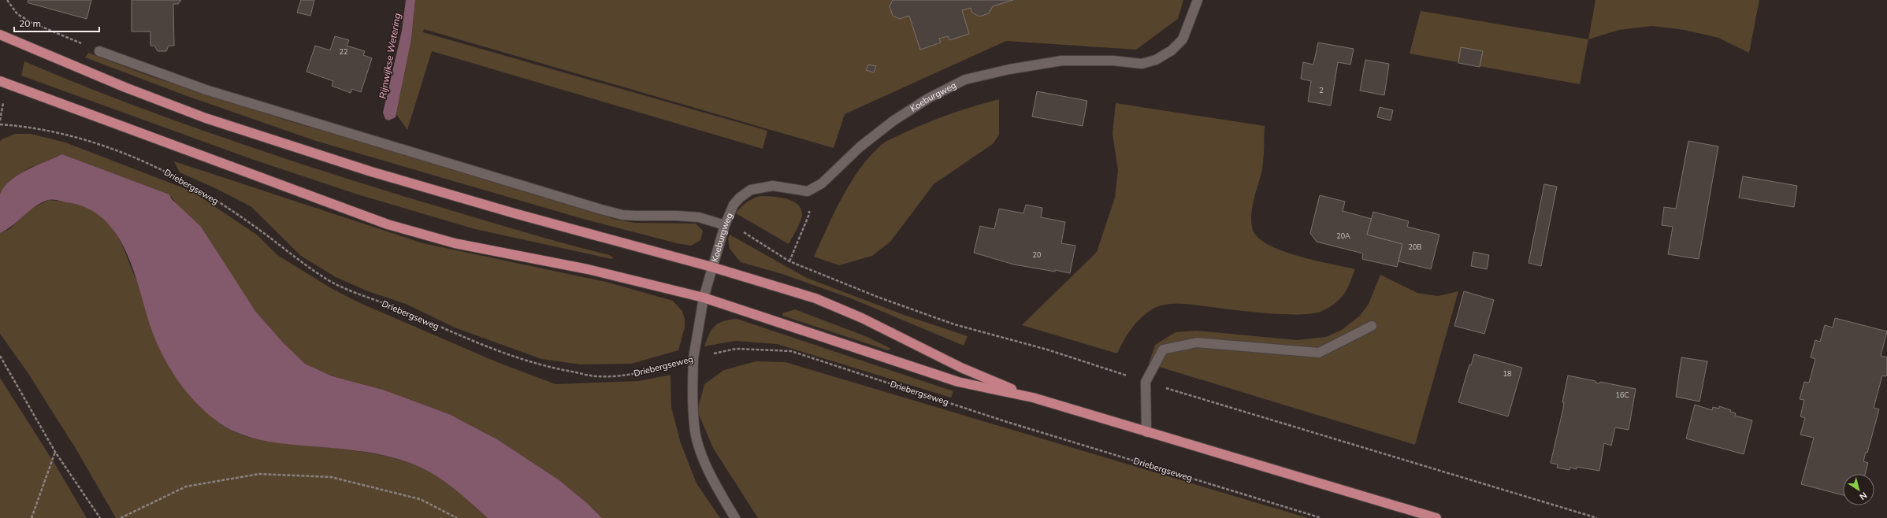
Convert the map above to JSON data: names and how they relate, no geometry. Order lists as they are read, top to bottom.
{
  "streets": {
    "street": ["Koeburgweg"],
    "path": ["Driebergseweg"]
  },
  "crossings": [
    ["Koeburgweg", "Driebergseweg"]
  ],
  "water": ["Rijnwijkse Wetering"],
  "house_numbers": [
    "22",
    "2",
    "20A",
    "20B",
    "20",
    "18",
    "16C"
  ],
  "scale_bar": "20 m",
  "north": "bottom right"
}
